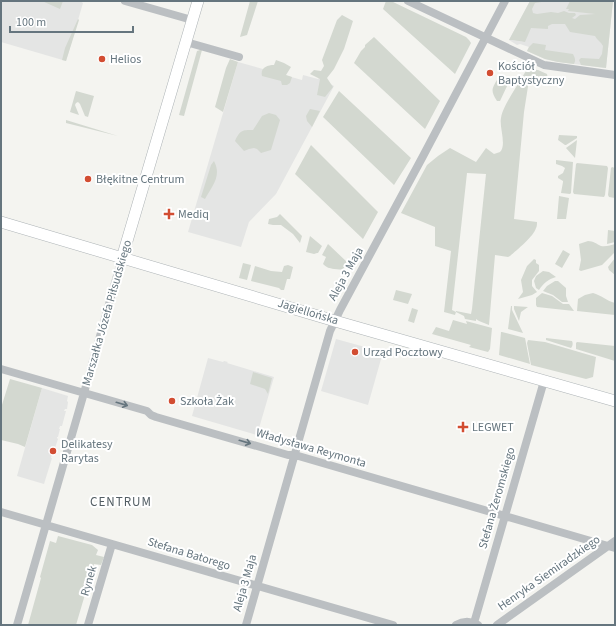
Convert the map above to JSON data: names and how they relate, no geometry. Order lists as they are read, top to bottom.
{
  "streets": {
    "street": [
      "Aleja 3 Maja",
      "Jagiellońska",
      "Marszałka Józefa Piłsudskiego",
      "Władysława Reymonta",
      "Stefana Żeromskiego",
      "Stefana Batorego",
      "Henryka Siemiradzkiego",
      "Rynek"
    ]
  },
  "crossings": [
    ["Aleja 3 Maja", "Jagiellońska"],
    ["Aleja 3 Maja", "Władysława Reymonta"],
    ["Aleja 3 Maja", "Stefana Batorego"],
    ["Jagiellońska", "Marszałka Józefa Piłsudskiego"],
    ["Jagiellońska", "Stefana Żeromskiego"],
    ["Marszałka Józefa Piłsudskiego", "Władysława Reymonta"],
    ["Marszałka Józefa Piłsudskiego", "Stefana Batorego"],
    ["Władysława Reymonta", "Stefana Żeromskiego"],
    ["Władysława Reymonta", "Henryka Siemiradzkiego"],
    ["Stefana Batorego", "Rynek"]
  ],
  "districts": ["CENTRUM"],
  "places": {
    "other": [
      "Helios",
      "Kościół Baptystyczny",
      "Błękitne Centrum",
      "Urząd Pocztowy",
      "Szkoła Żak",
      "Delikatesy Rarytas"
    ],
    "health": ["Mediq", "LEGWET"]
  },
  "scale_bar": "100 m"
}
